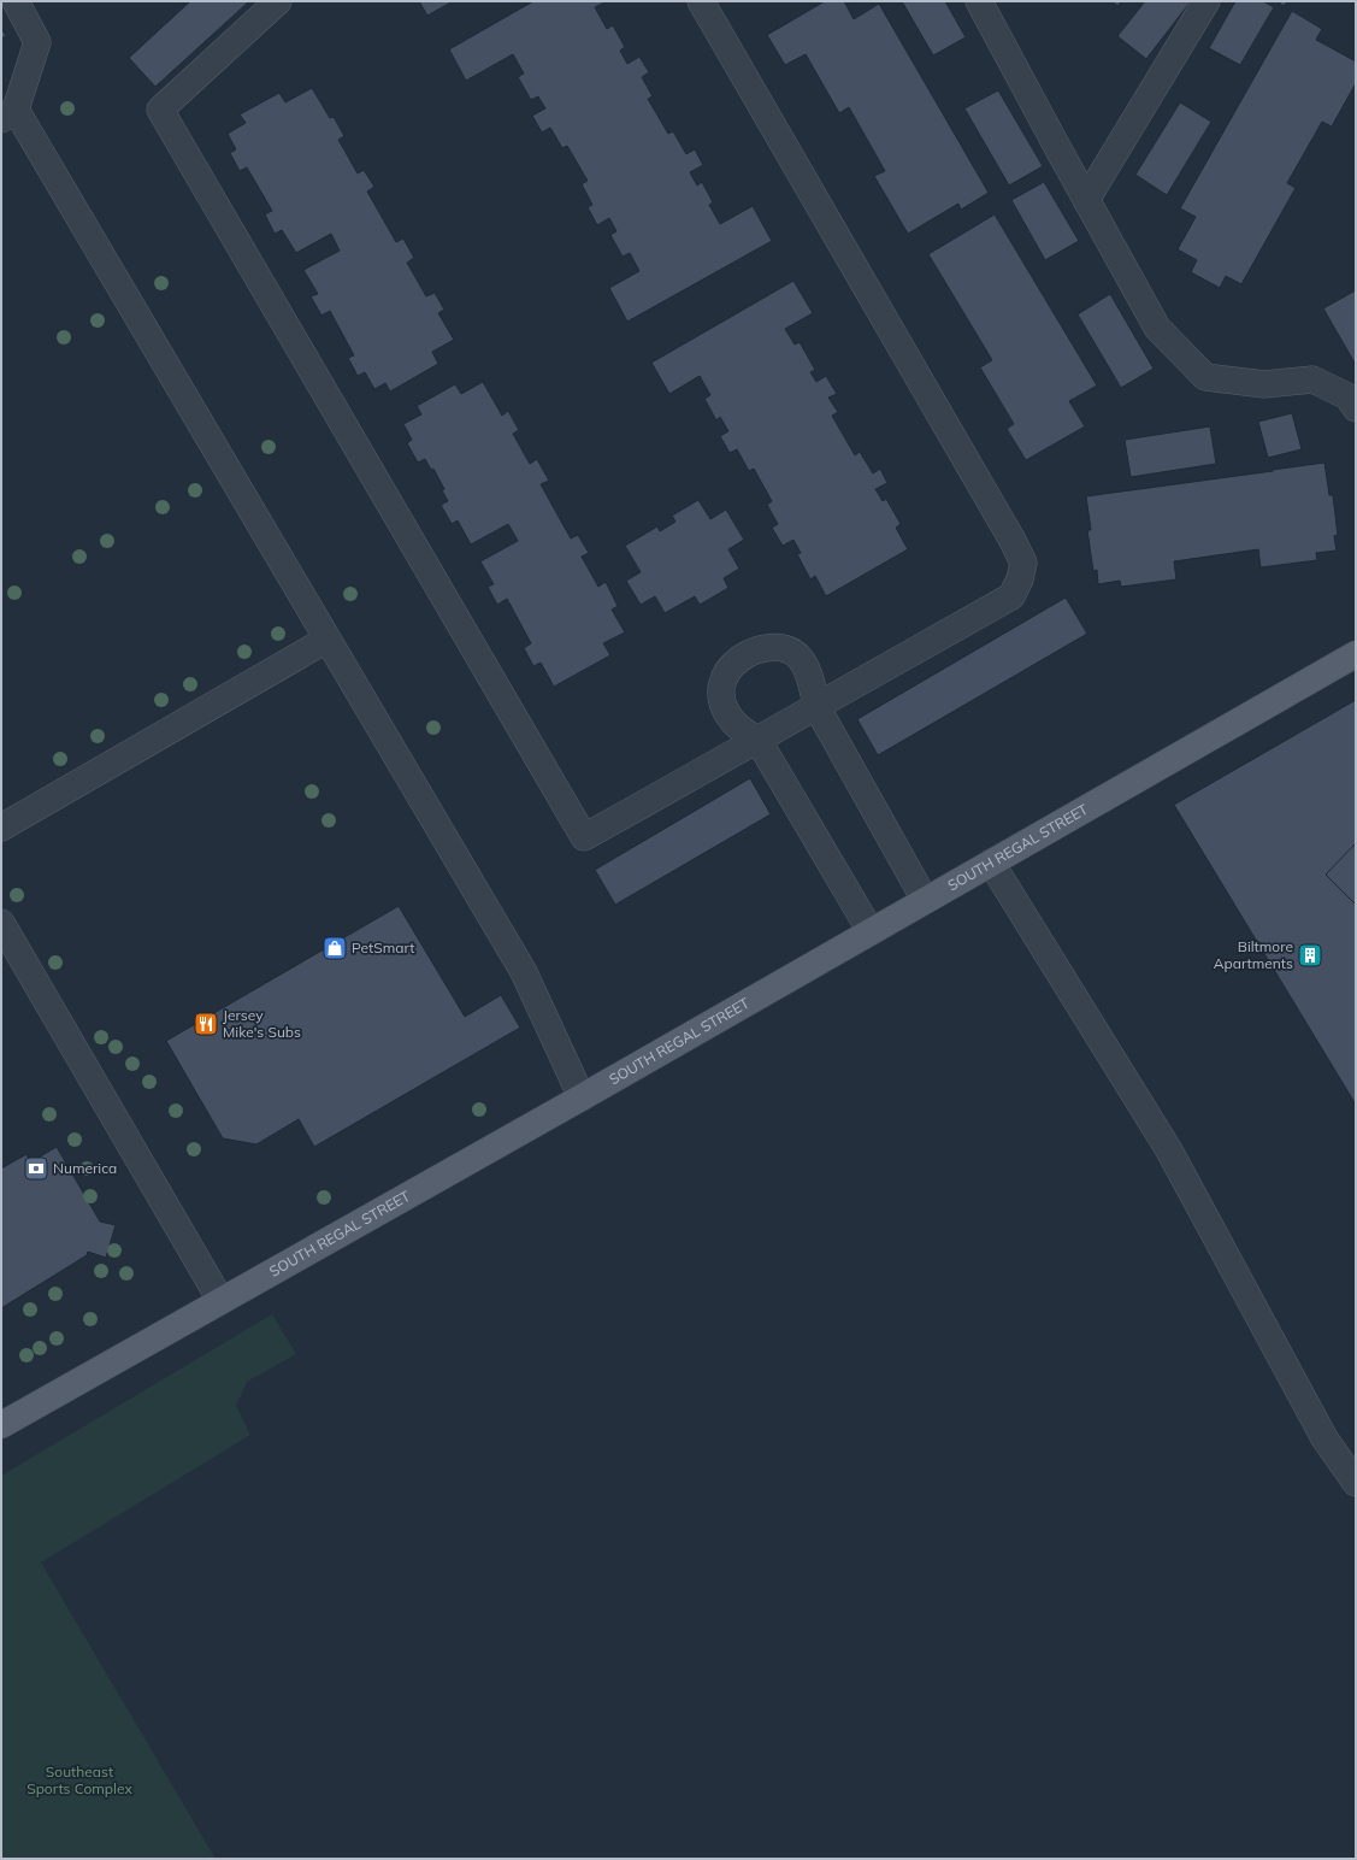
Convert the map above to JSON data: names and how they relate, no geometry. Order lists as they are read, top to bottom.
{
  "streets": {
    "main road": ["SOUTH REGAL STREET"]
  },
  "parks": ["Southeast Sports Complex"],
  "places": {
    "shop": ["PetSmart"],
    "building": ["Biltmore Apartments"],
    "restaurant": ["Jersey Mike's Subs"],
    "bank": ["Numerica"]
  }
}
